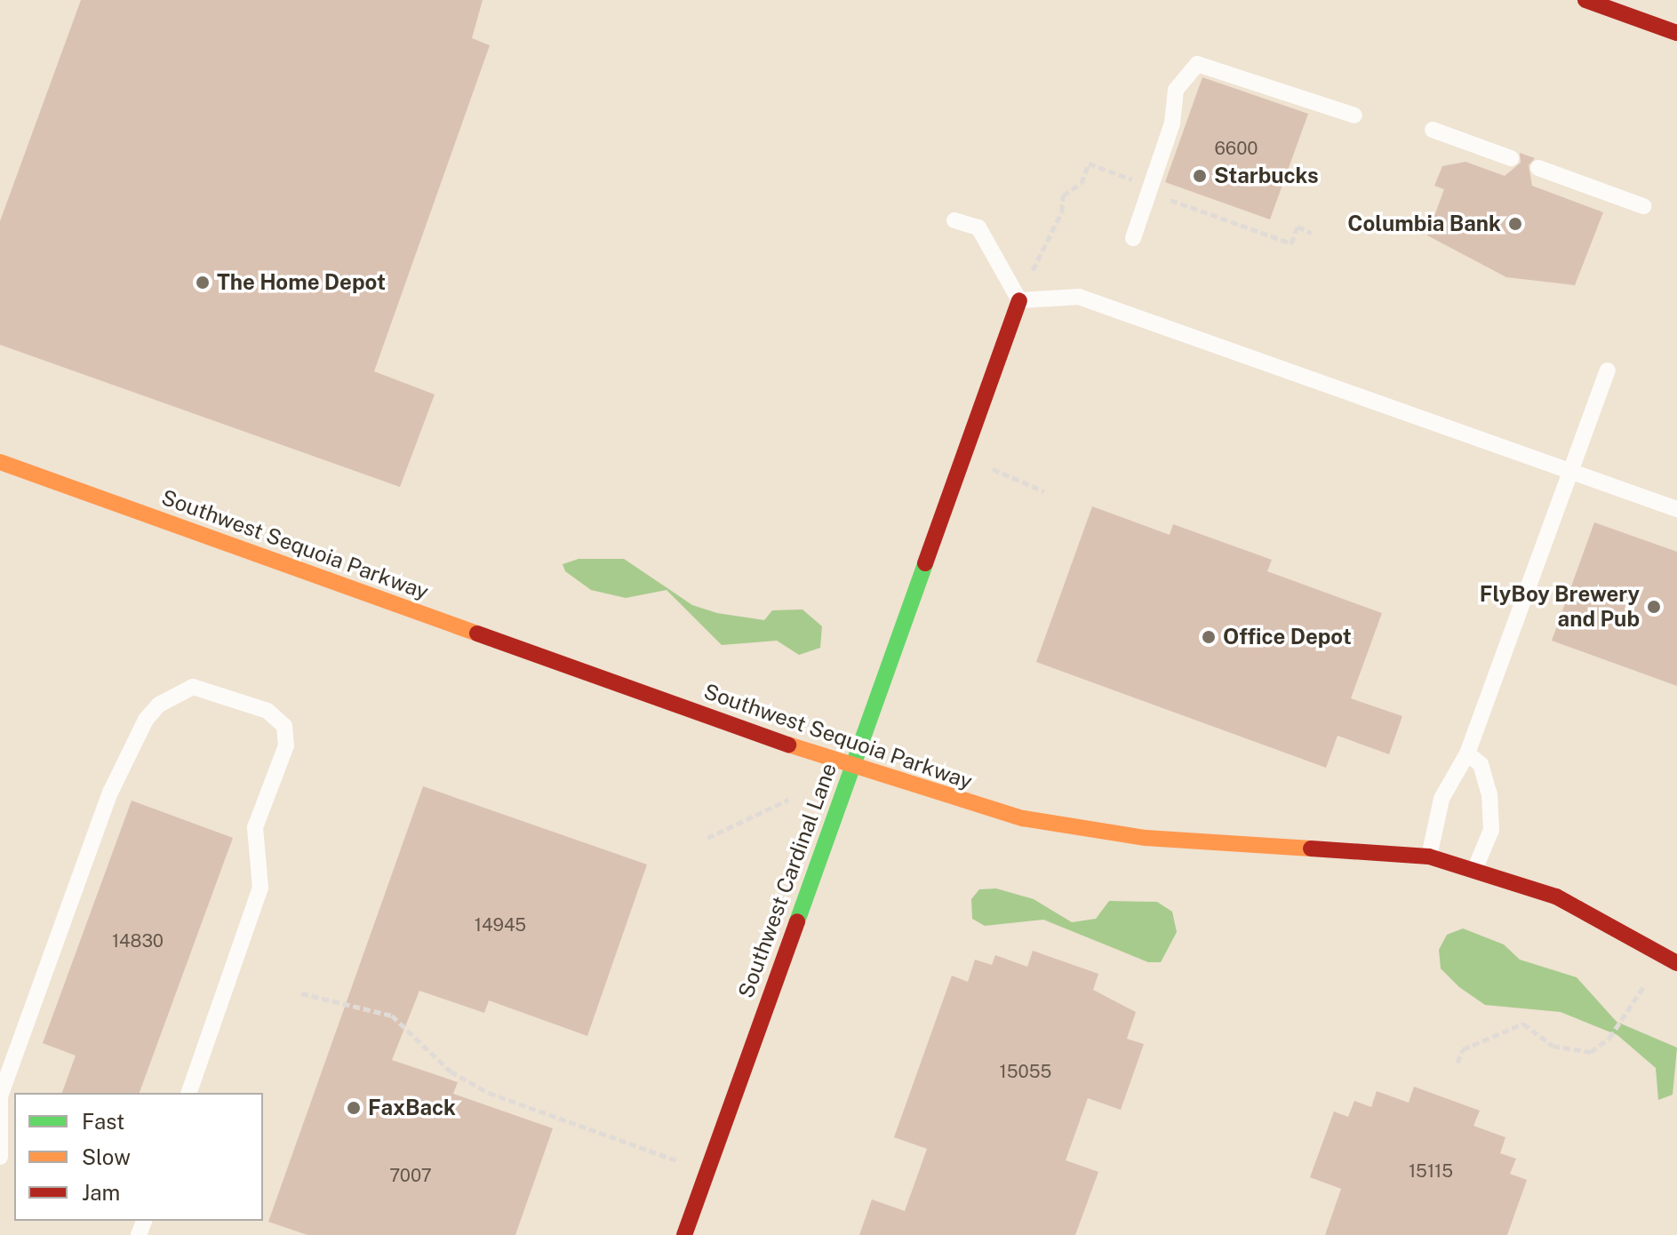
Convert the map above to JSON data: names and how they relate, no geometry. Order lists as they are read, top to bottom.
{
  "streets": {
    "main road": ["Southwest Sequoia Parkway", "Southwest Cardinal Lane"]
  },
  "crossings": [
    ["Southwest Sequoia Parkway", "Southwest Cardinal Lane"]
  ],
  "places": [
    "Starbucks",
    "Columbia Bank",
    "The Home Depot",
    "FlyBoy Brewery and Pub",
    "Office Depot",
    "FaxBack"
  ],
  "house_numbers": [
    "6600",
    "14945",
    "14830",
    "15055",
    "15115",
    "7007"
  ],
  "legend": ["Fast", "Slow", "Jam"]
}
